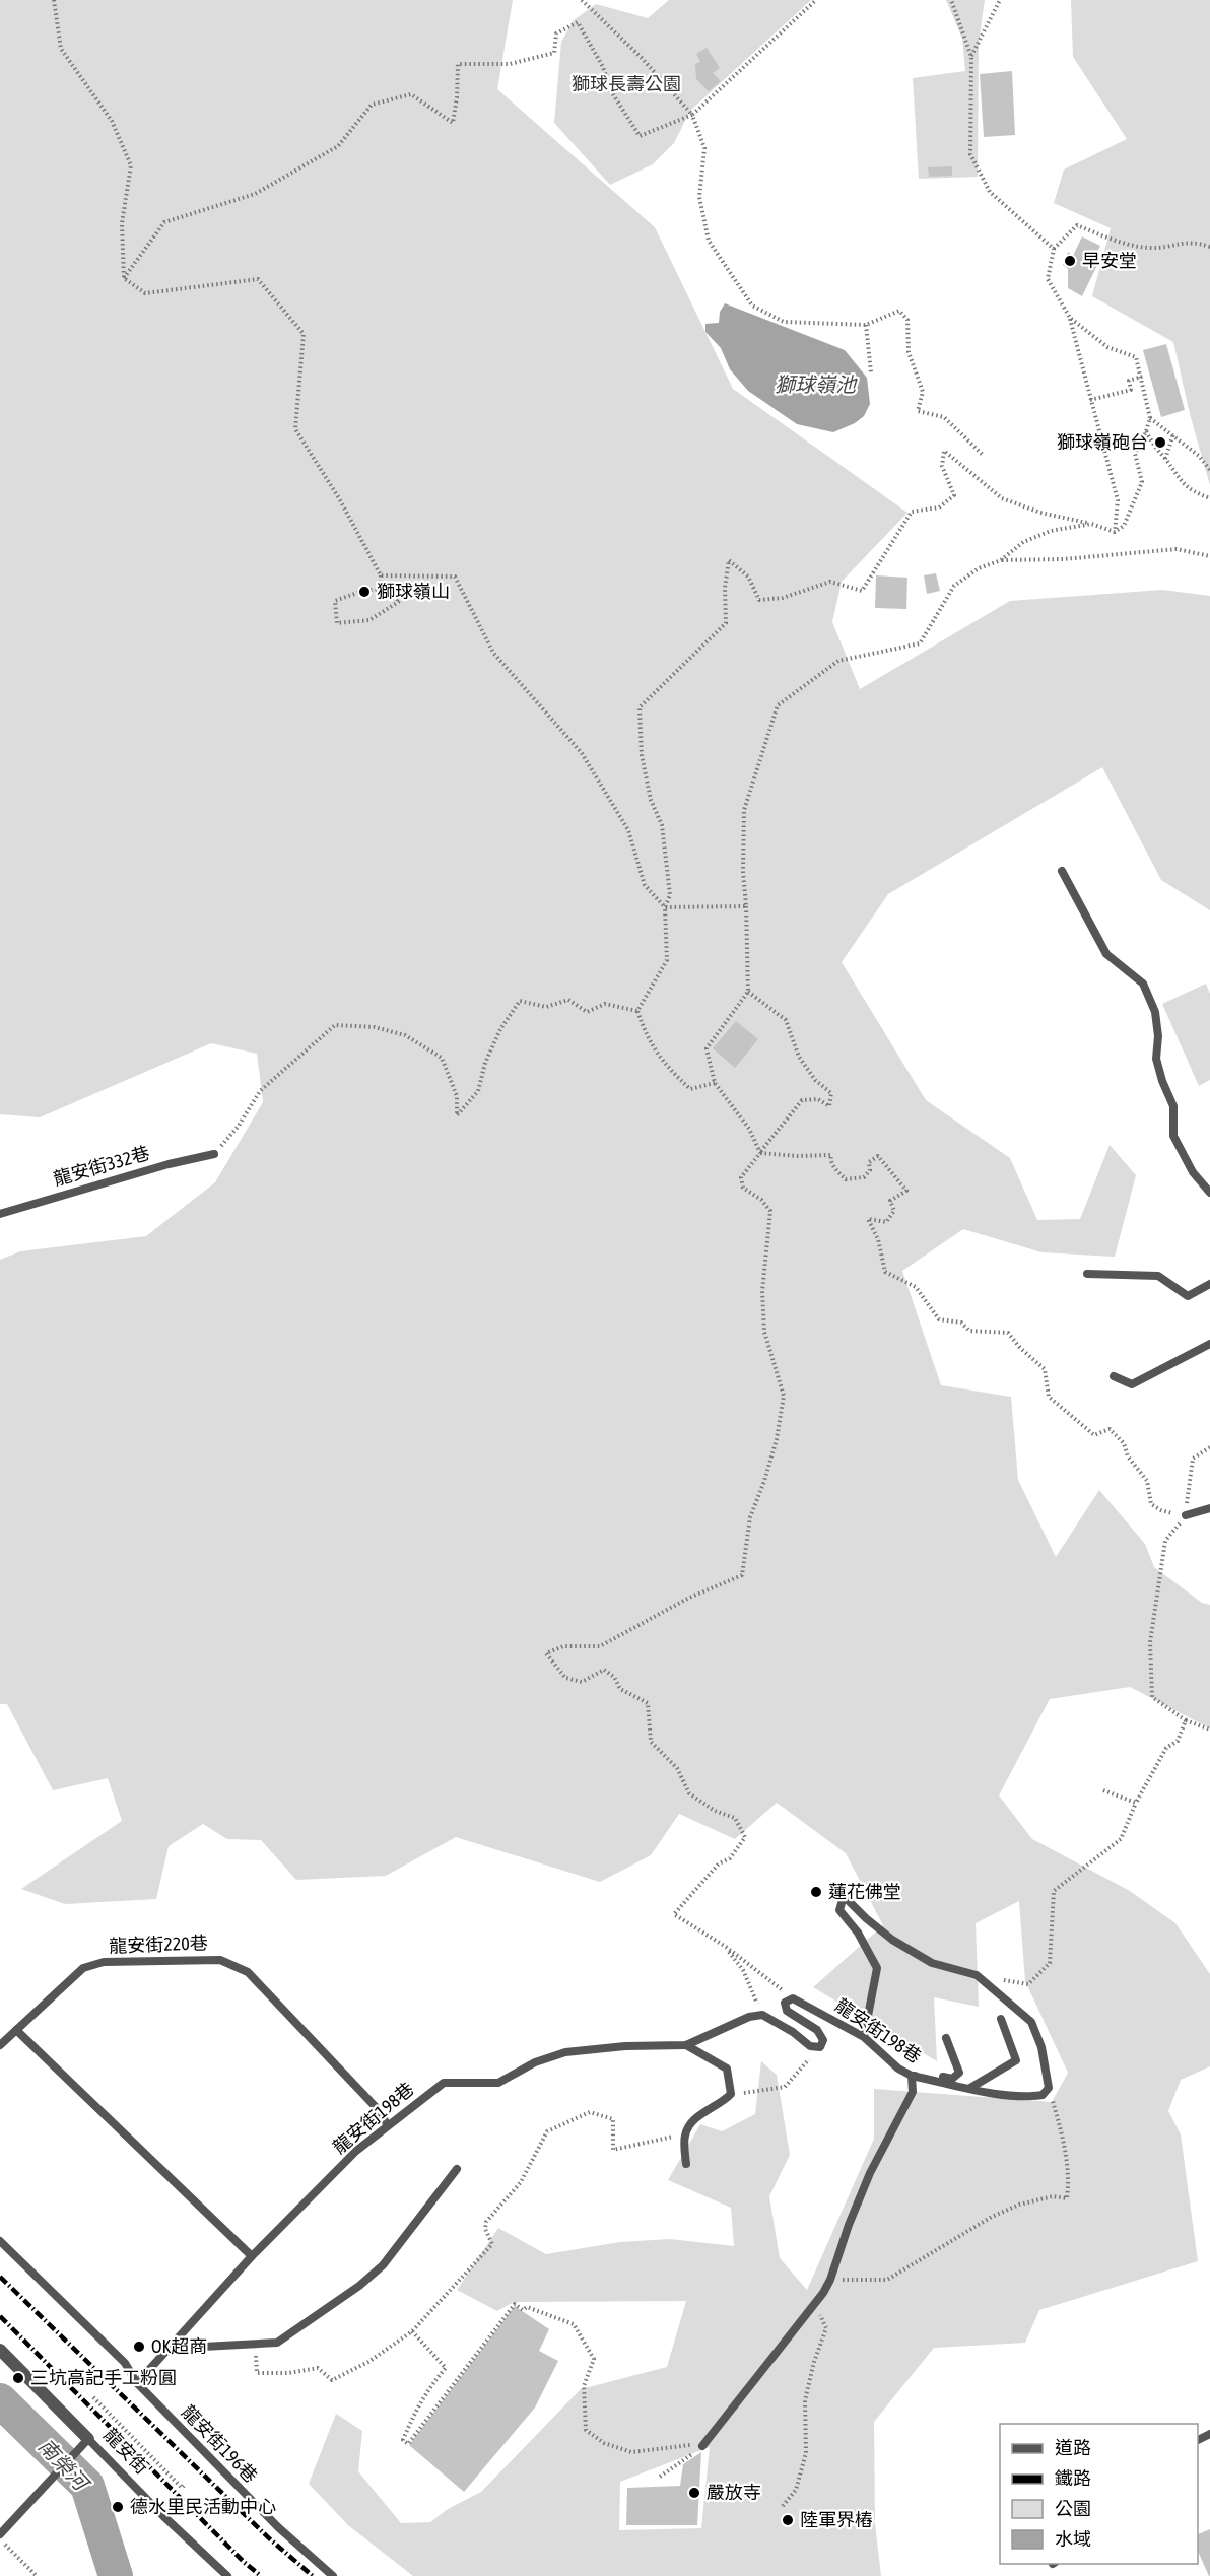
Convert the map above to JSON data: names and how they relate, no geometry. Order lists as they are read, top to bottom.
{
  "streets": {
    "street": ["龍安街"],
    "lane": [
      "龍安街332巷",
      "龍安街220巷",
      "龍安街198巷",
      "龍安街196巷"
    ]
  },
  "crossings": [
    ["龍安街220巷", "龍安街198巷"],
    ["龍安街198巷", "龍安街196巷"]
  ],
  "water": ["獅球嶺池", "南榮河"],
  "parks": ["獅球長壽公園"],
  "places": [
    "早安堂",
    "獅球嶺砲台",
    "獅球嶺山",
    "蓮花佛堂",
    "OK超商",
    "三坑高記手工粉圓",
    "嚴放寺",
    "德水里民活動中心",
    "陸軍界樁"
  ],
  "legend": [
    "道路",
    "鐵路",
    "公園",
    "水域"
  ]
}
